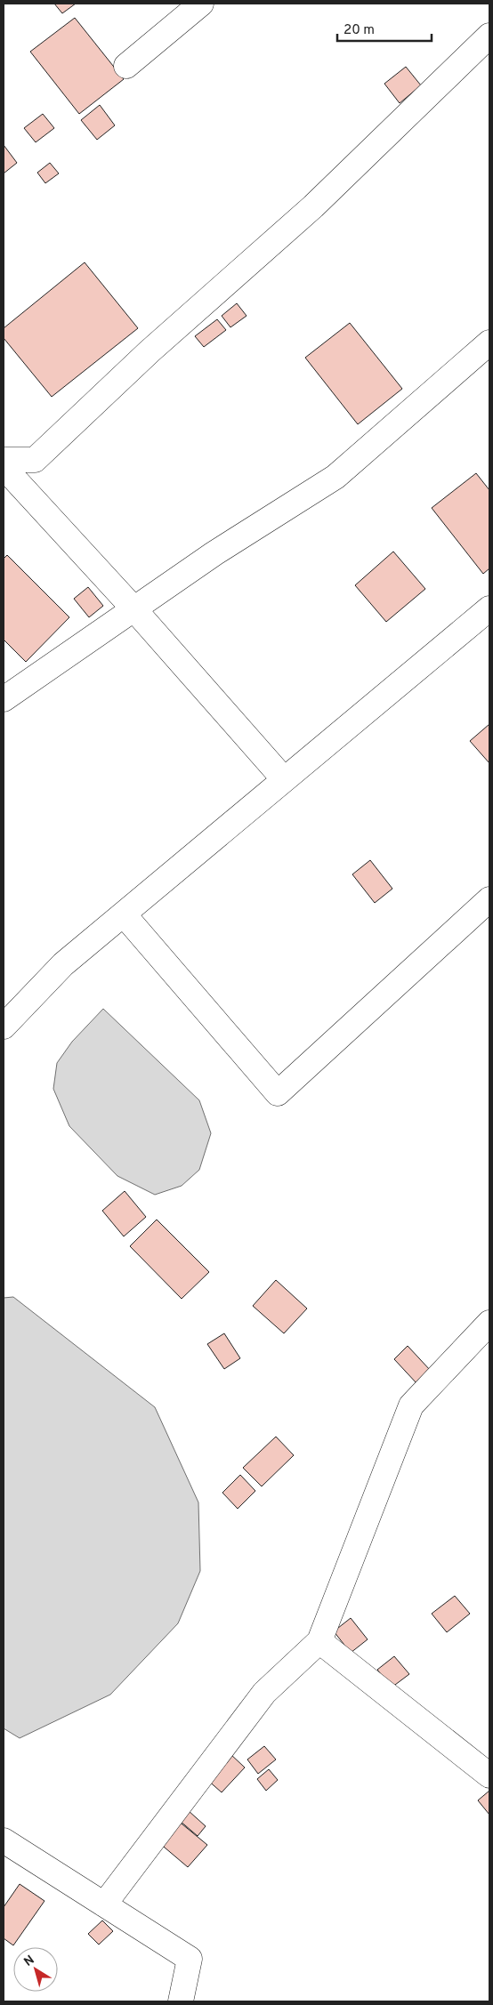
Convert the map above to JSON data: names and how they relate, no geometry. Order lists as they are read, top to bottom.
{
  "scale_bar": "20 m",
  "north": "top left"
}
